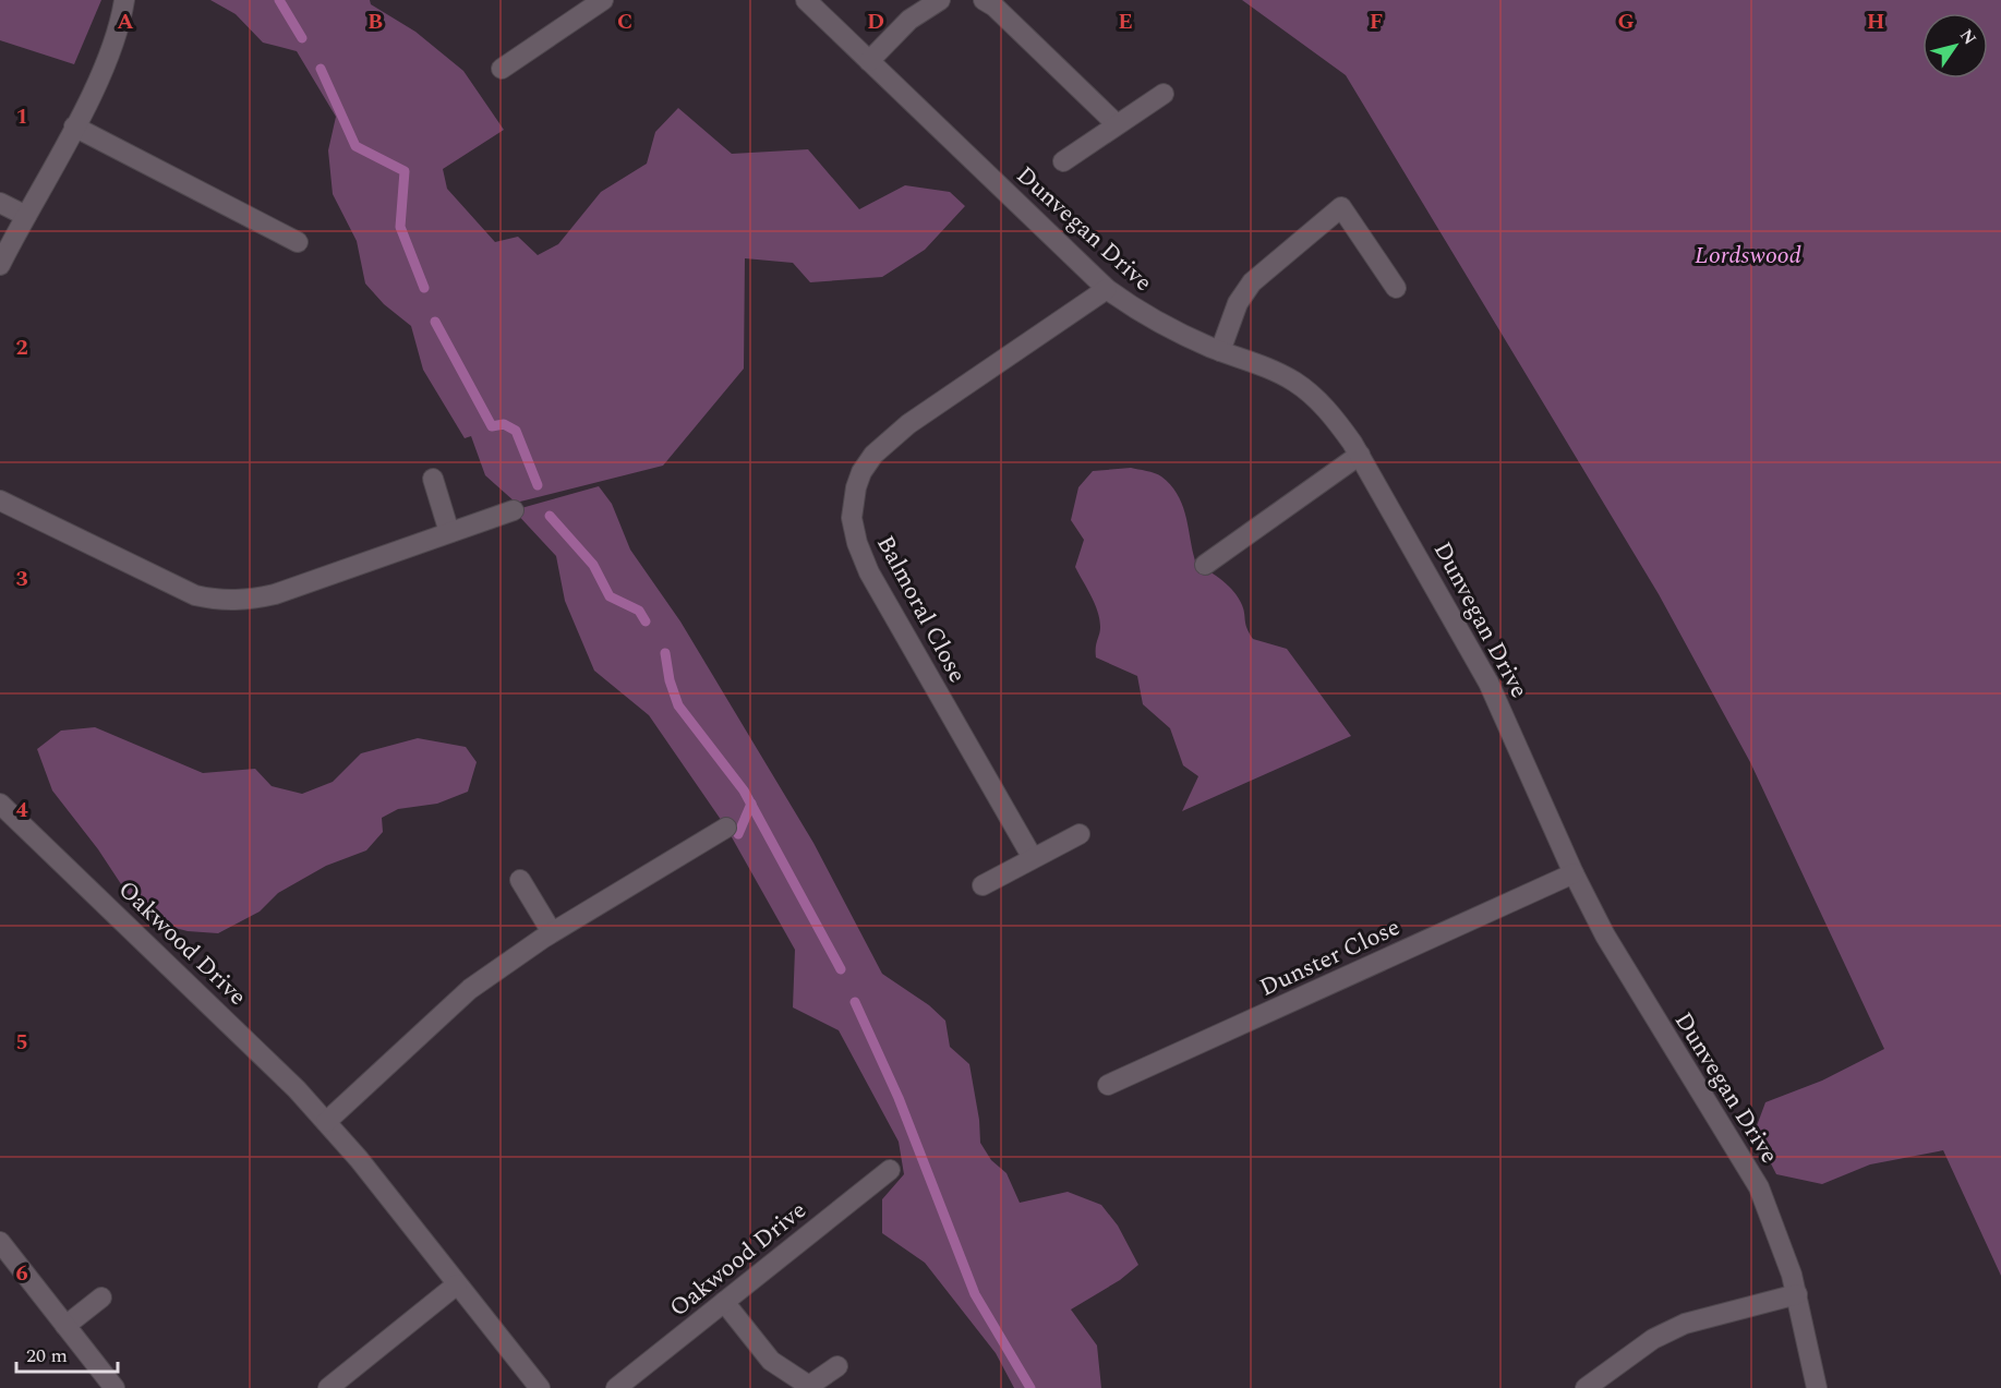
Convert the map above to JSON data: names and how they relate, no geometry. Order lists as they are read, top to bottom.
{
  "streets": {
    "street": [
      "Dunvegan Drive",
      "Balmoral Close",
      "Oakwood Drive",
      "Dunster Close"
    ]
  },
  "crossings": [
    ["Dunvegan Drive", "Balmoral Close"],
    ["Dunvegan Drive", "Dunster Close"]
  ],
  "parks": ["Lordswood"],
  "scale_bar": "20 m",
  "north": "top right",
  "grid": {
    "columns": [
      "A",
      "B",
      "C",
      "D",
      "E",
      "F",
      "G",
      "H"
    ],
    "rows": [
      "1",
      "2",
      "3",
      "4",
      "5",
      "6"
    ]
  }
}
